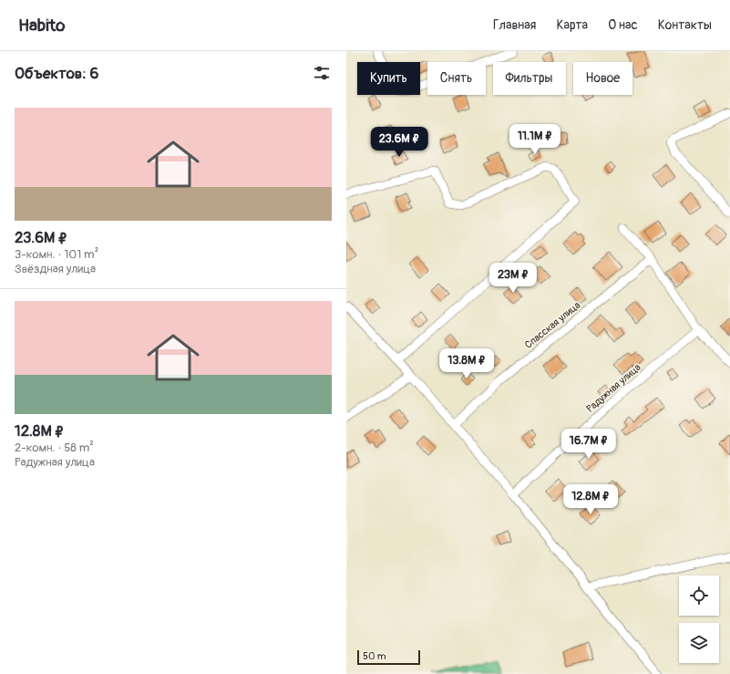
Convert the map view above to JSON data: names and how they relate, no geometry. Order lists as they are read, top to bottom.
{
  "streets": {
    "street": ["Спасская улица", "Радужная улица"]
  },
  "scale_bar": "50 m",
  "page": {
    "header": "Habito",
    "nav": [
      "Главная",
      "Карта",
      "О нас",
      "Контакты"
    ],
    "heading": "Объектов: 6",
    "chip": [
      "Купить",
      "Снять",
      "Фильтры",
      "Новое"
    ],
    "list": [
      {
        "name": "23.6M ₽",
        "note": "3-комн. · 101 m² · Звёздная улица"
      },
      {
        "name": "12.8M ₽",
        "note": "2-комн. · 58 m² · Радужная улица"
      }
    ],
    "price": [
      "11.1M ₽",
      "23.6M ₽",
      "23M ₽",
      "13.8M ₽",
      "16.7M ₽",
      "12.8M ₽"
    ],
    "scale": "50 m"
  }
}
